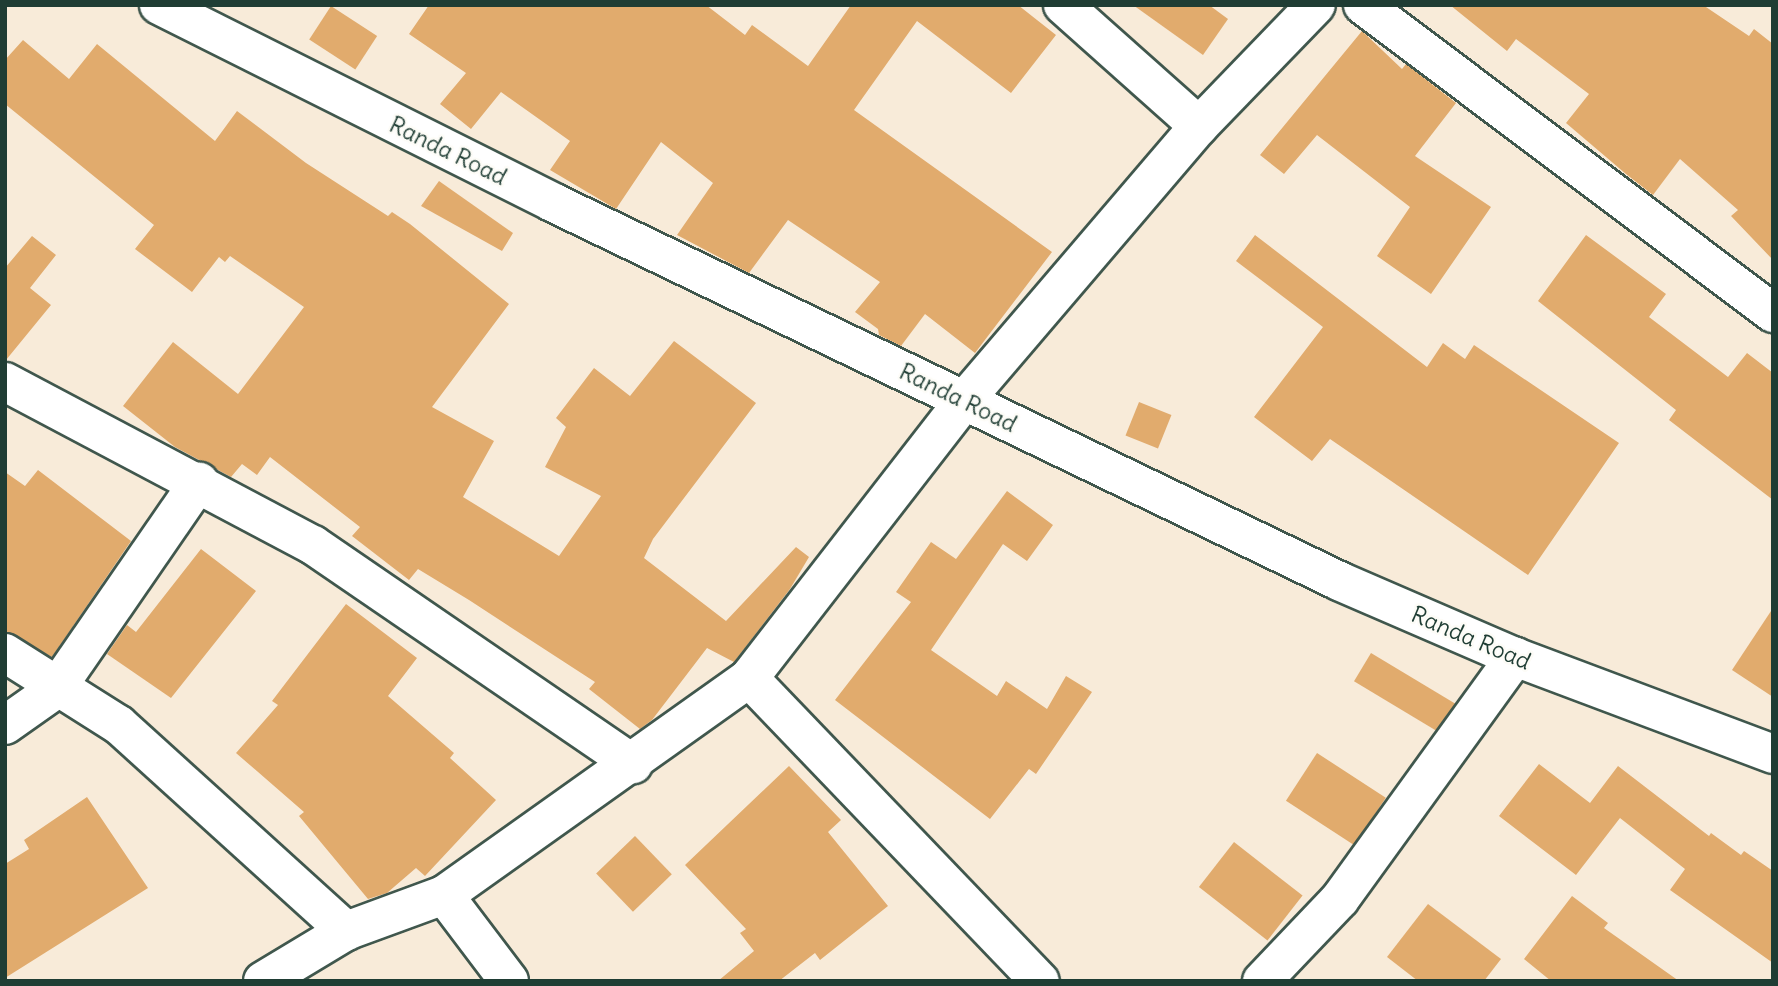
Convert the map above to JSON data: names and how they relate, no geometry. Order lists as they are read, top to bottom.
{
  "streets": {
    "street": ["Randa Road"]
  }
}
